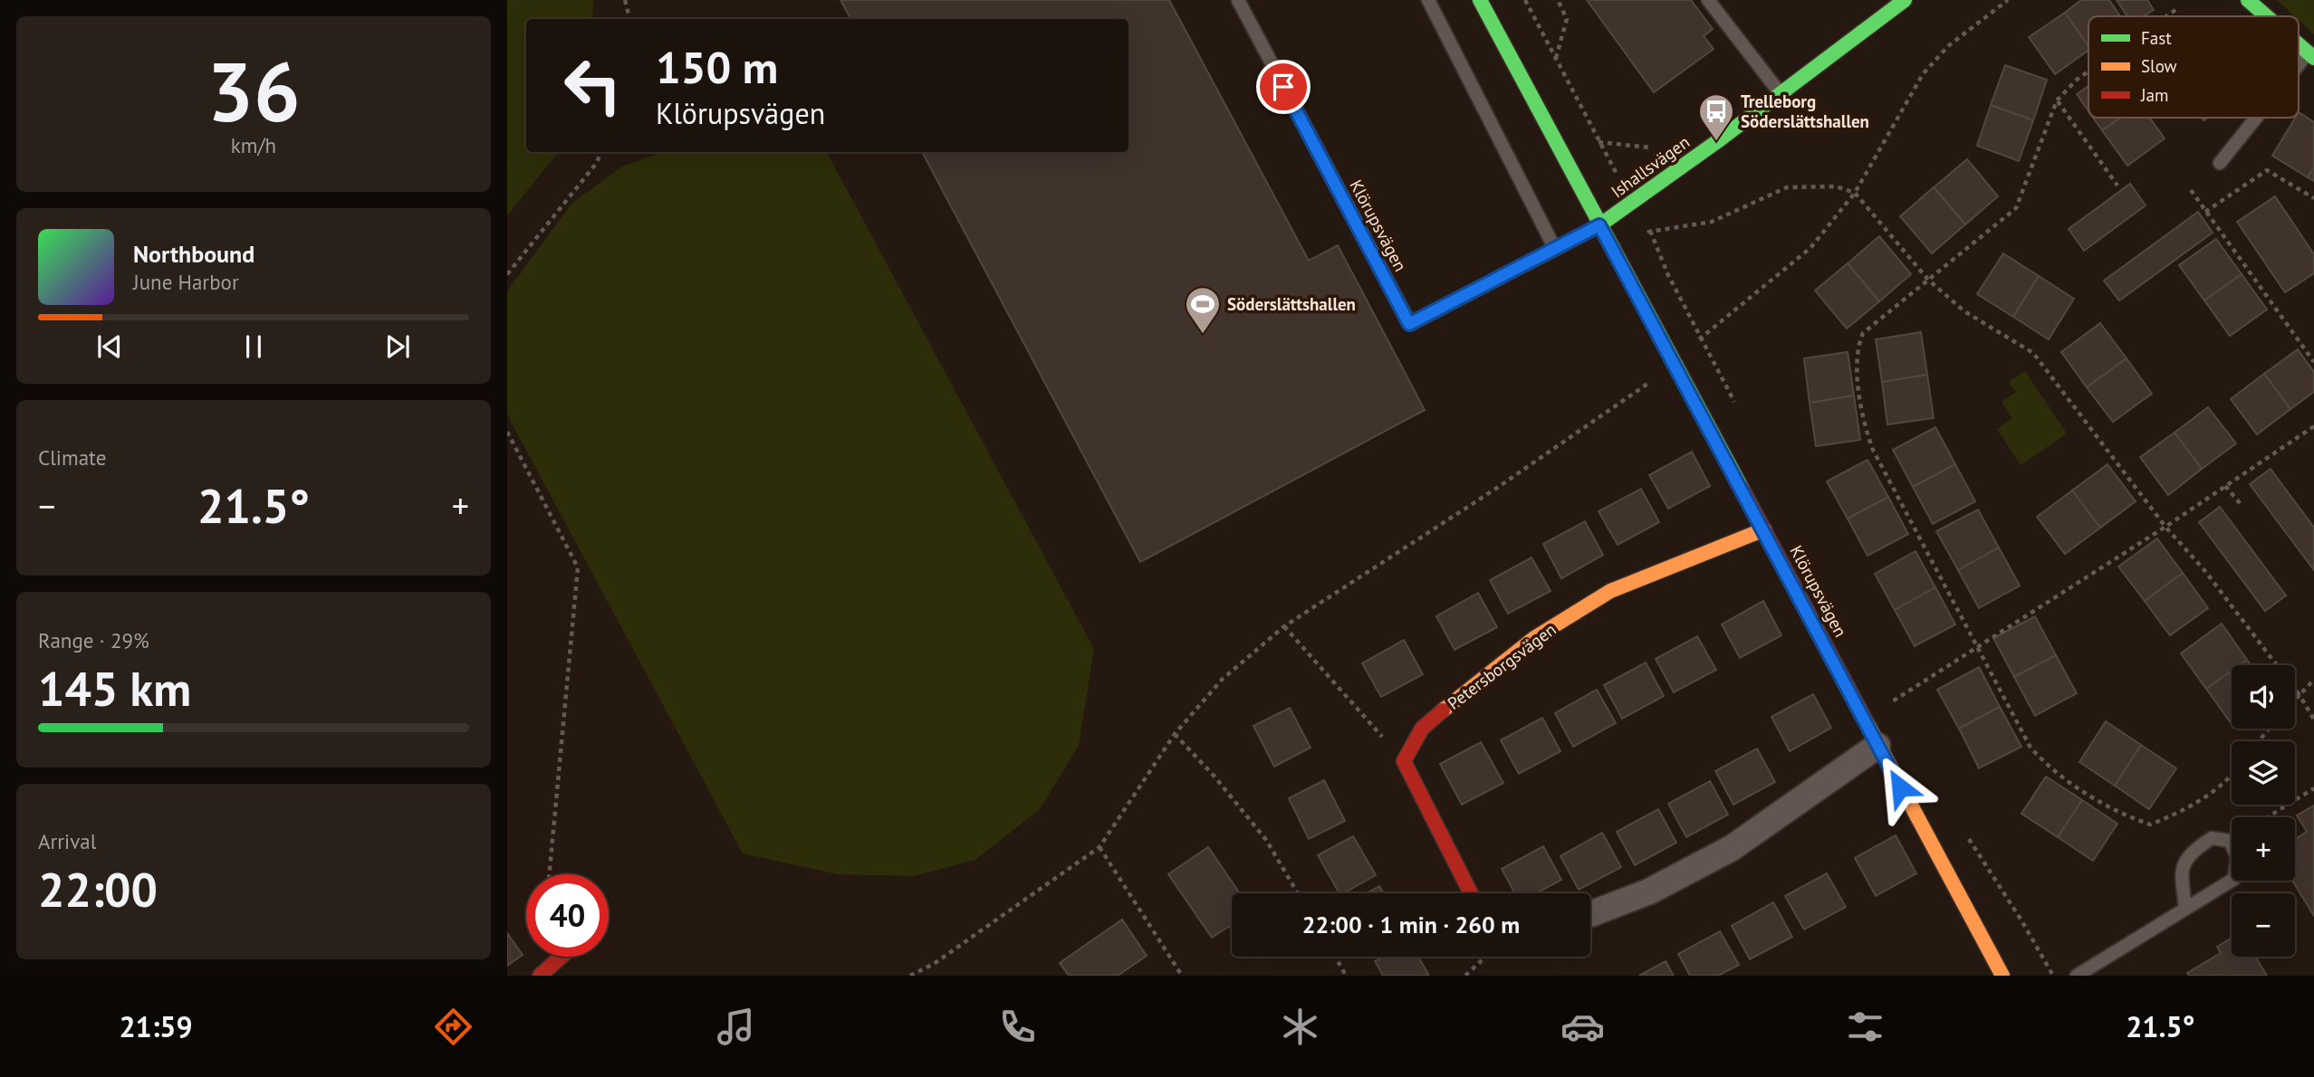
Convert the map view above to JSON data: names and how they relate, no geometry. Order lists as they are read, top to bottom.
{
  "streets": {
    "street": ["Ishallsvägen", "Klörupsvägen", "Petersborgsvägen"]
  },
  "crossings": [
    ["Ishallsvägen", "Klörupsvägen"],
    ["Klörupsvägen", "Petersborgsvägen"]
  ],
  "places": {
    "bus stop": ["Trelleborg Söderslättshallen"],
    "sports": ["Söderslättshallen"]
  },
  "legend": ["Fast", "Slow", "Jam"],
  "page": {
    "tile": [
      ["36", "km/h"],
      "Climate",
      ["Range · 29%", "145 km"],
      ["Arrival", "22:00"]
    ],
    "turn": ["150 m", "Klörupsvägen"],
    "song": ["Northbound", "June Harbor"],
    "heat": ["−", "21.5°", "+"],
    "map_buttons": ["+", "−"],
    "limit": "40",
    "trip": "22:00 · 1 min · 260 m",
    "tabs": ["21:59", "21.5°"]
  }
}
